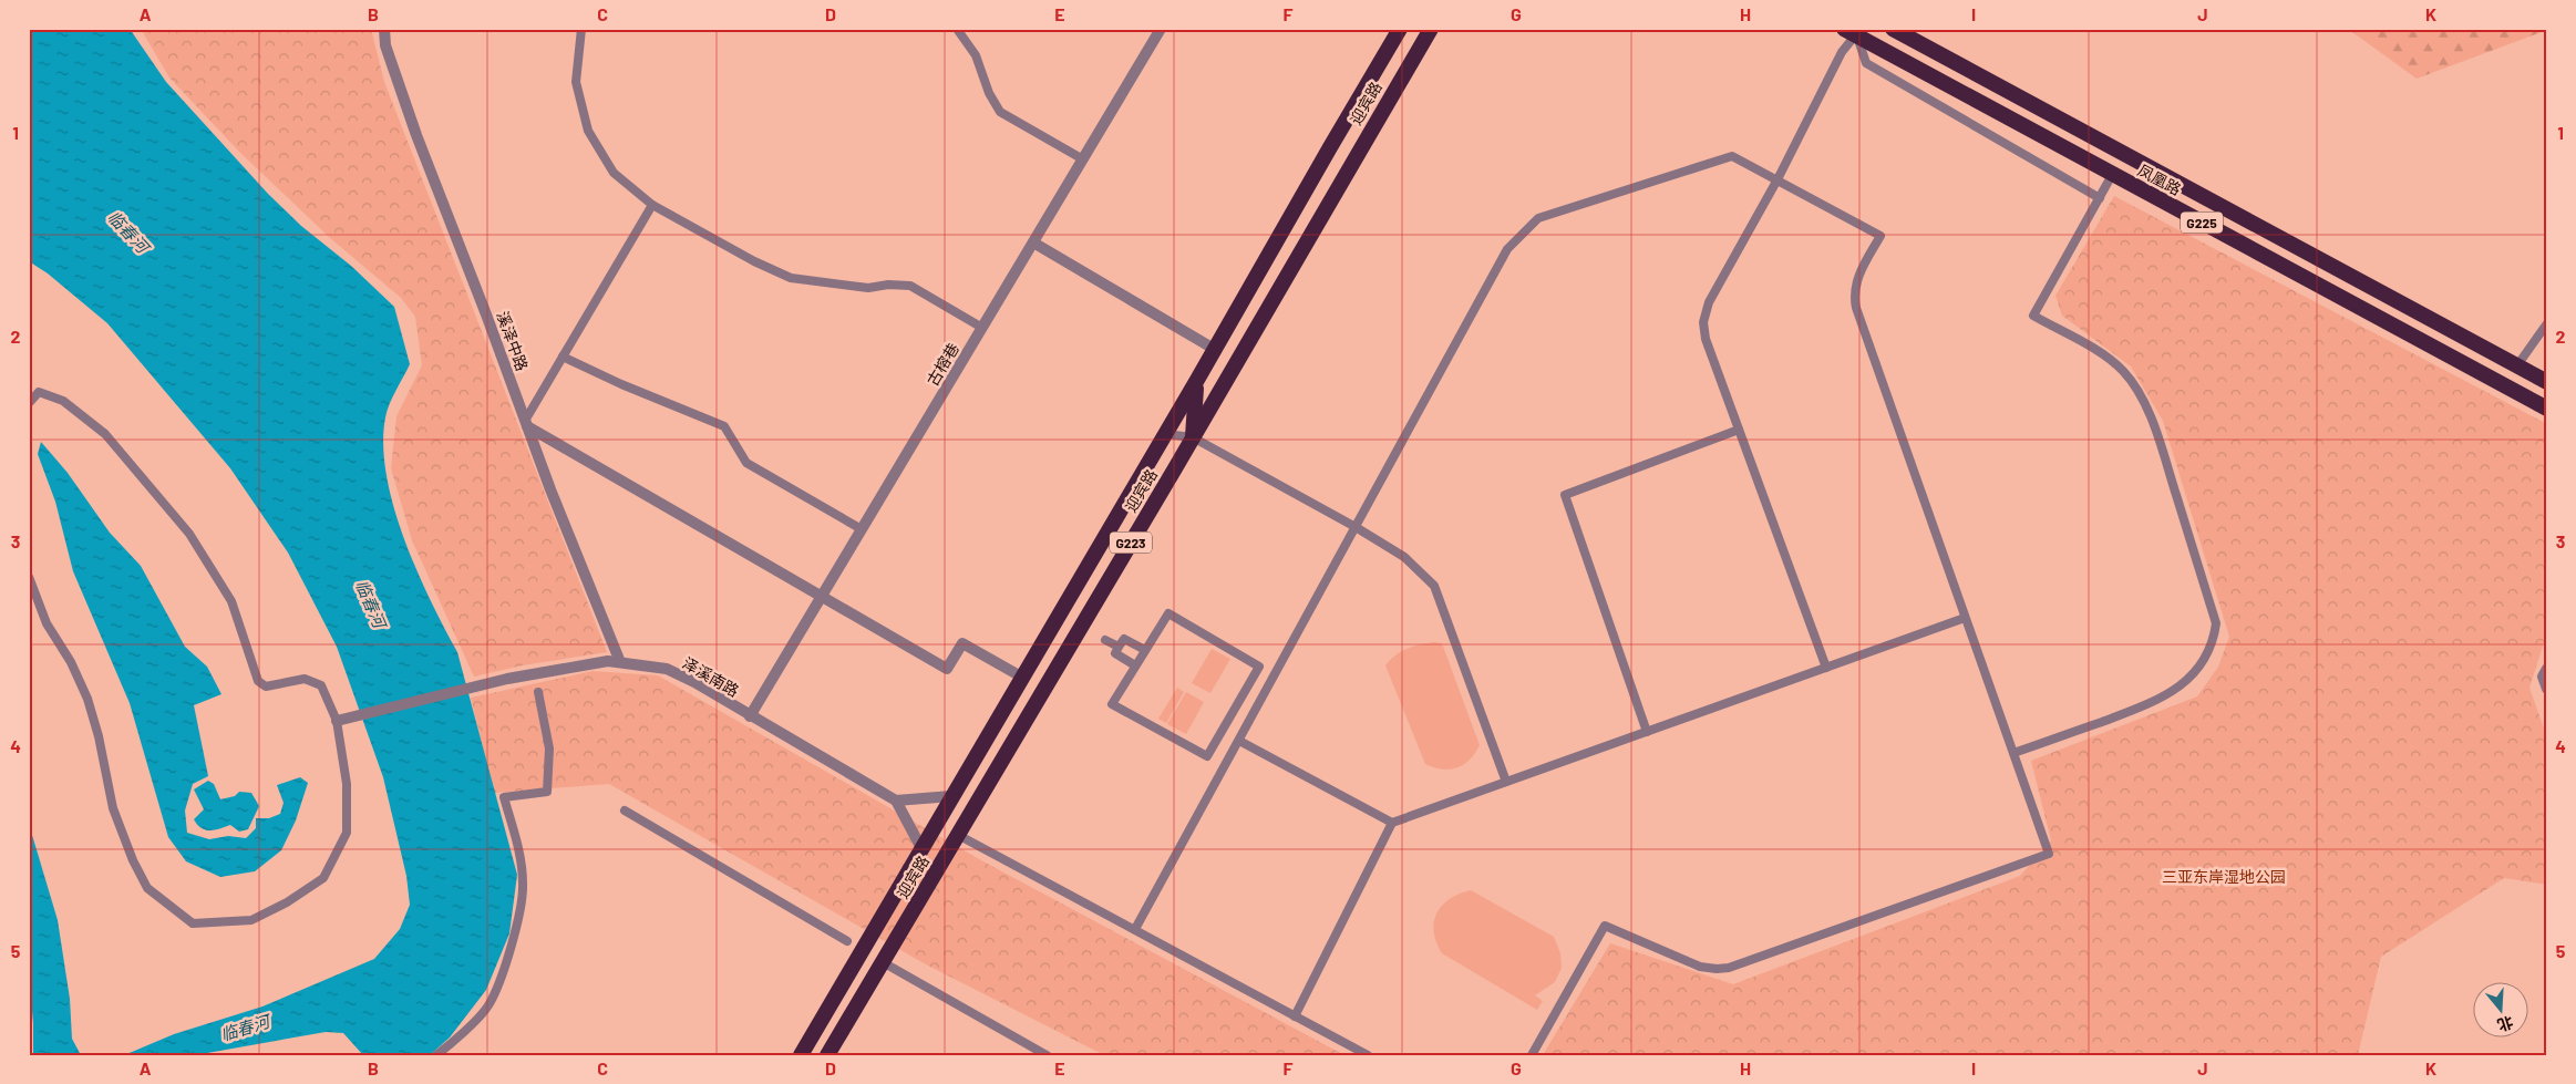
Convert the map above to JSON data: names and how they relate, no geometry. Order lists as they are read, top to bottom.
{
  "streets": {
    "highway": [
      "迎宾路",
      "凤凰路",
      "G225",
      "G223"
    ],
    "street": ["溪泽中路", "古榕巷", "泽溪南路"]
  },
  "crossings": [
    ["溪泽中路", "泽溪南路"],
    ["古榕巷", "泽溪南路"]
  ],
  "water": ["临春河"],
  "parks": ["三亚东岸湿地公园"],
  "north": "bottom",
  "grid": {
    "columns": [
      "A",
      "B",
      "C",
      "D",
      "E",
      "F",
      "G",
      "H",
      "I",
      "J",
      "K"
    ],
    "rows": [
      "1",
      "2",
      "3",
      "4",
      "5"
    ]
  }
}
